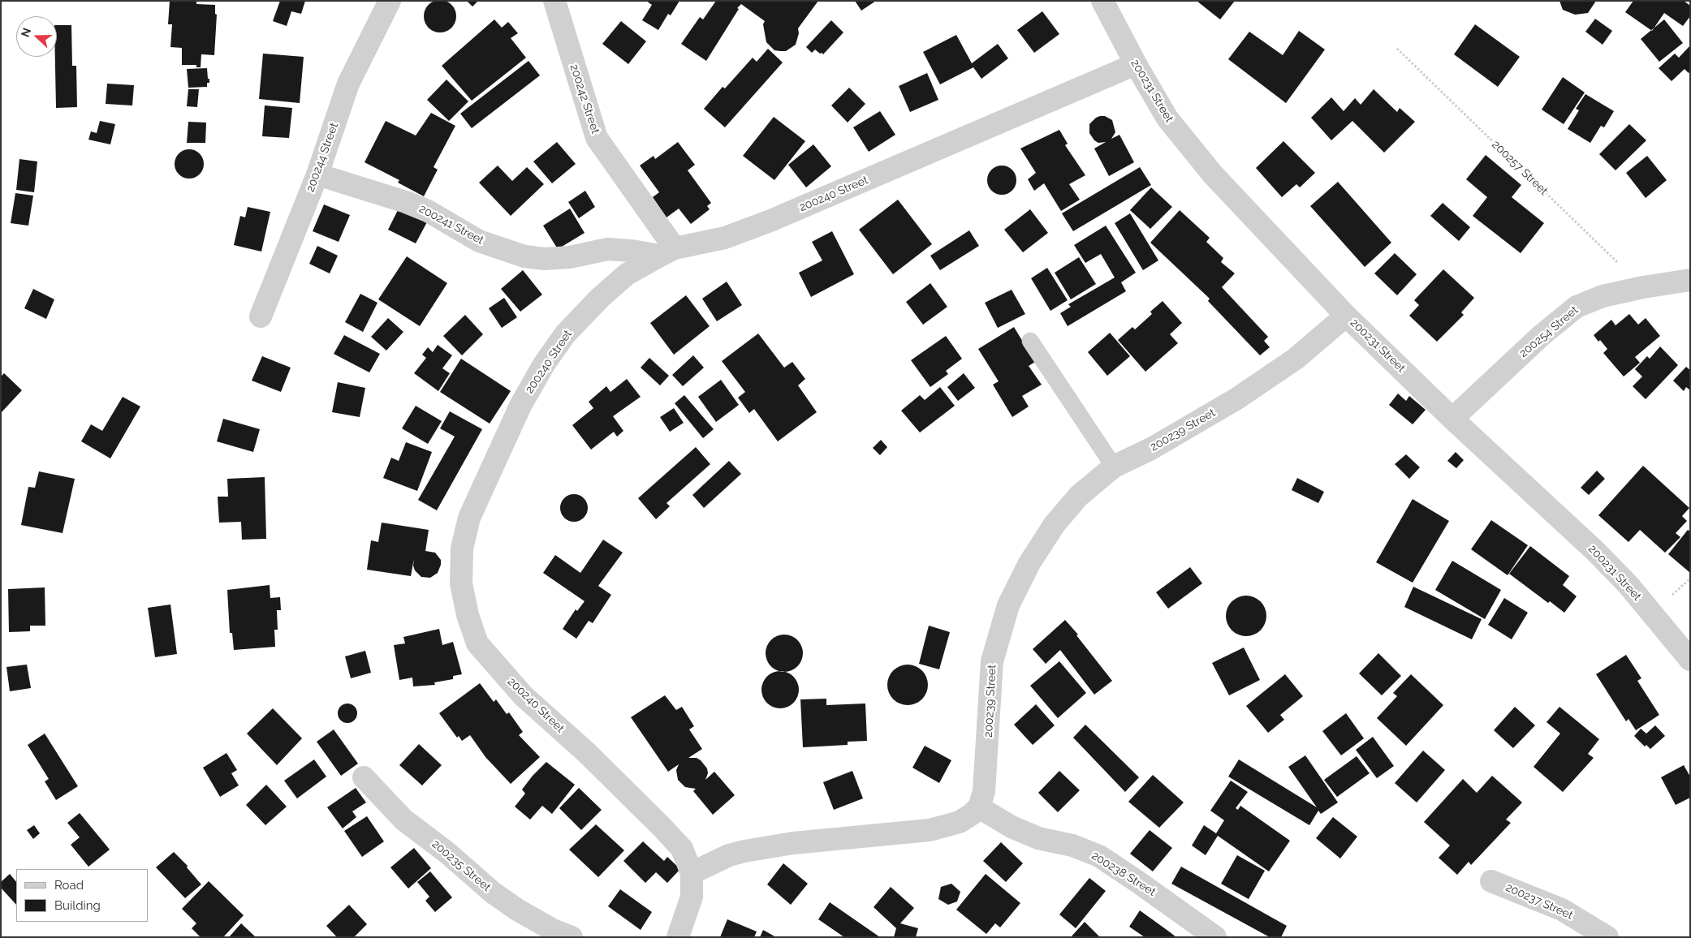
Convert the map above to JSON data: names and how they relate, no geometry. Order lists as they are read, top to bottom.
{
  "streets": {
    "street": [
      "200231 Street",
      "200242 Street",
      "200244 Street",
      "200240 Street",
      "200241 Street",
      "200254 Street",
      "200239 Street",
      "200235 Street",
      "200238 Street",
      "200237 Street"
    ],
    "path": ["200257 Street"]
  },
  "crossings": [
    ["200231 Street", "200240 Street"],
    ["200231 Street", "200254 Street"],
    ["200231 Street", "200239 Street"],
    ["200242 Street", "200240 Street"],
    ["200242 Street", "200241 Street"],
    ["200244 Street", "200241 Street"],
    ["200257 Street", "200254 Street"],
    ["200240 Street", "200241 Street"],
    ["200239 Street", "200238 Street"]
  ],
  "legend": ["Road", "Building"],
  "north": "left"
}
